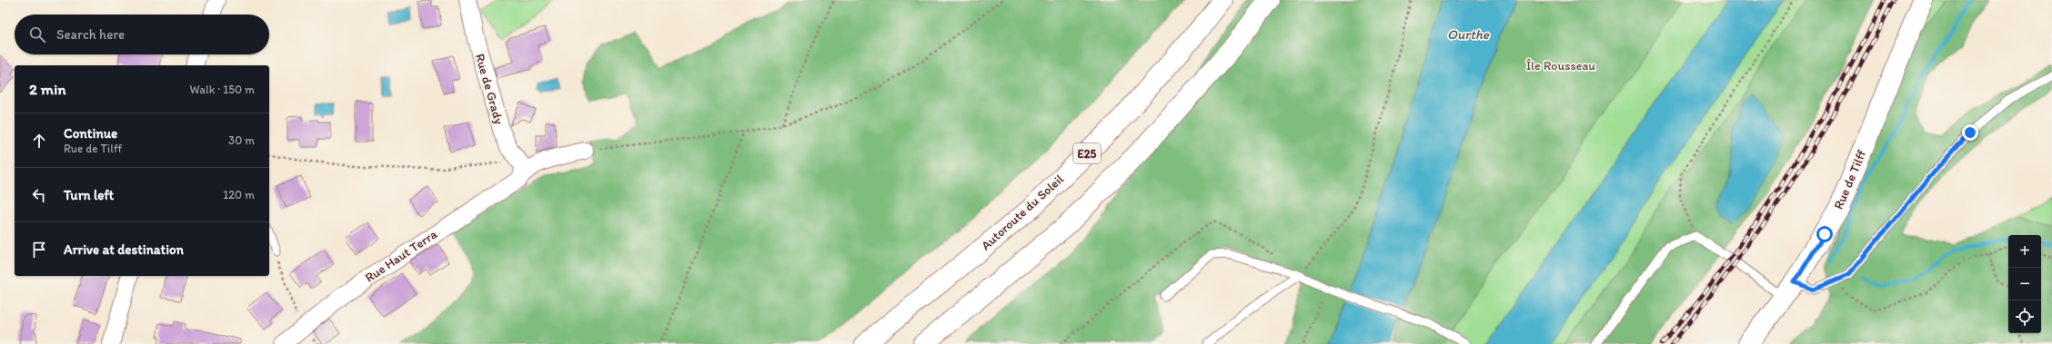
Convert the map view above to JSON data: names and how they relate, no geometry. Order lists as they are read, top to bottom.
{
  "streets": {
    "main road": ["E25", "Rue de Tilff", "Autoroute du Soleil"],
    "street": ["Rue de Grady", "Rue Haut Terra"]
  },
  "crossings": [
    ["Rue de Grady", "Rue Haut Terra"]
  ],
  "water": ["Ourthe"],
  "parks": ["Île Rousseau"],
  "page": {
    "search": "Search here",
    "heading": ["2 min", "Walk · 150 m"],
    "list": [
      ["Continue", "Rue de Tilff", "30 m"],
      ["Turn left", "120 m"],
      "Arrive at destination"
    ],
    "map_buttons": ["+", "−"]
  }
}
